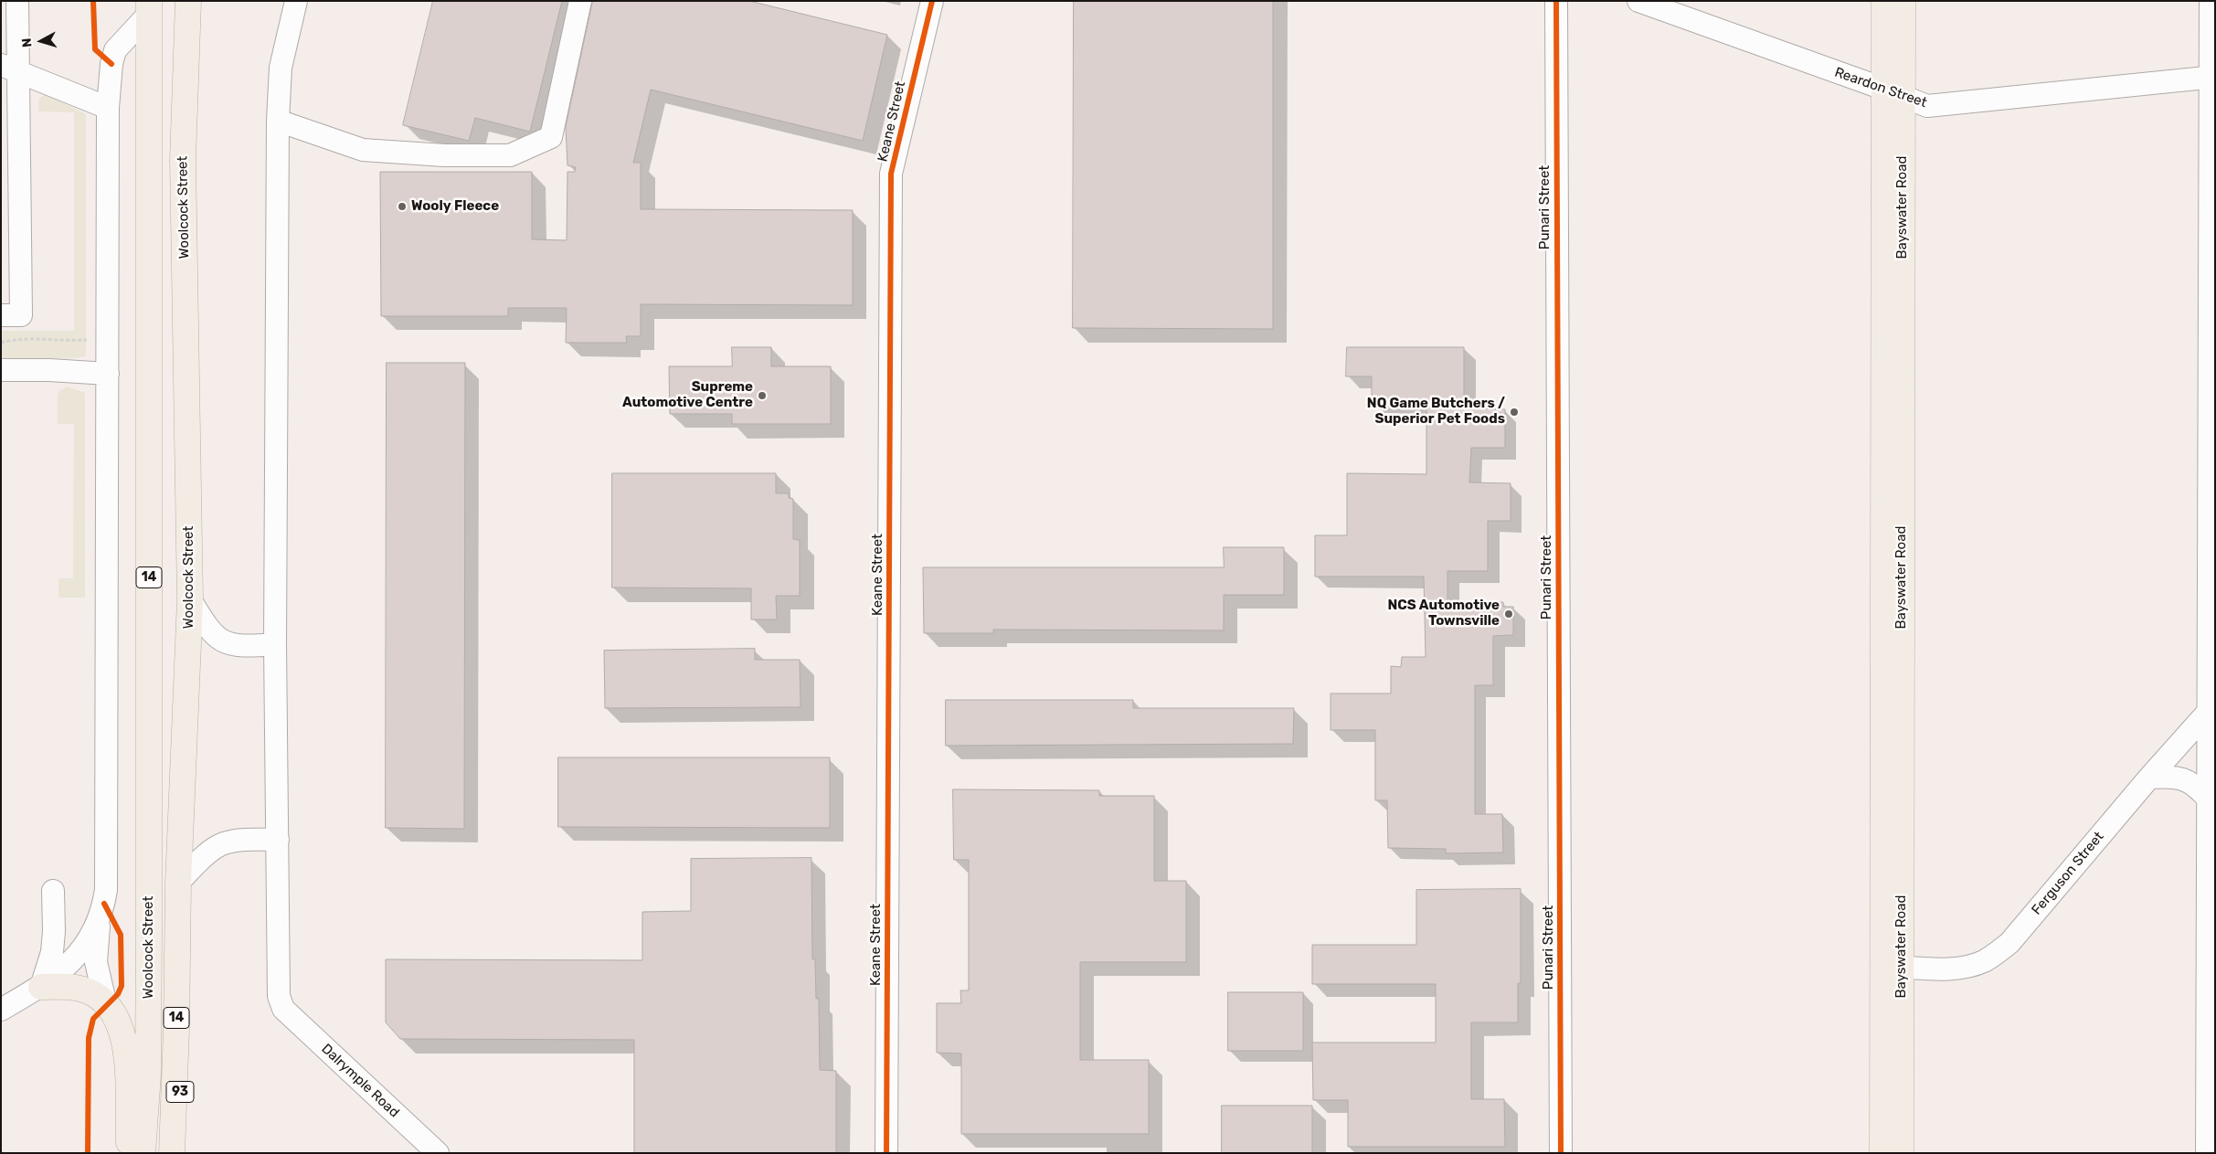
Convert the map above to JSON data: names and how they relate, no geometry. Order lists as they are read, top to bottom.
{
  "streets": {
    "main road": [
      "Woolcock Street",
      "Bayswater Road",
      "14",
      "93"
    ],
    "street": [
      "Reardon Street",
      "Keane Street",
      "Punari Street",
      "Ferguson Street",
      "Dalrymple Road"
    ]
  },
  "crossings": [
    ["Reardon Street", "Bayswater Road"],
    ["Woolcock Street", "93"],
    ["Bayswater Road", "Ferguson Street"]
  ],
  "places": [
    "Wooly Fleece",
    "Supreme Automotive Centre",
    "NQ Game Butchers / Superior Pet Foods",
    "NCS Automotive Townsville"
  ],
  "north": "left"
}
